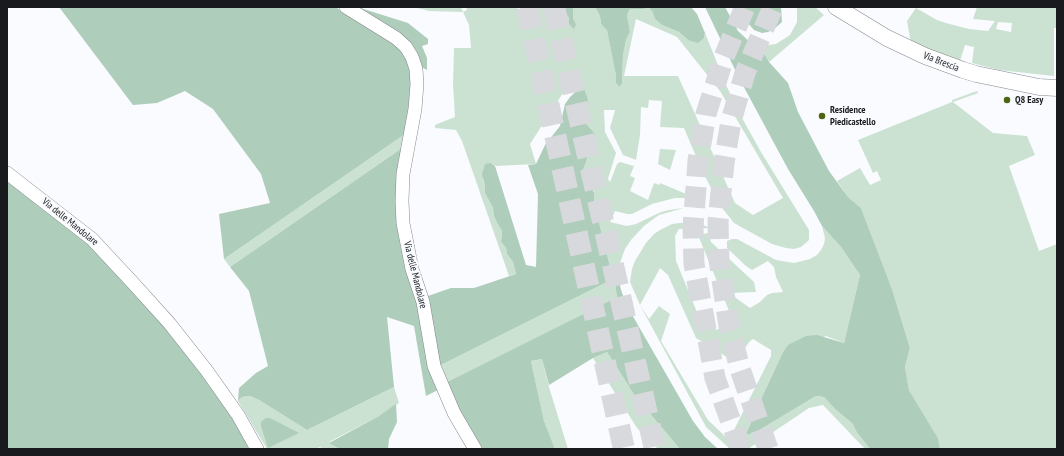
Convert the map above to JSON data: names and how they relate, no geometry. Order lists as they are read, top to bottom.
{
  "streets": {
    "street": ["Via Brescia", "Via delle Mandolare"]
  },
  "places": ["Q8 Easy", "Residence Piedicastello"]
}
